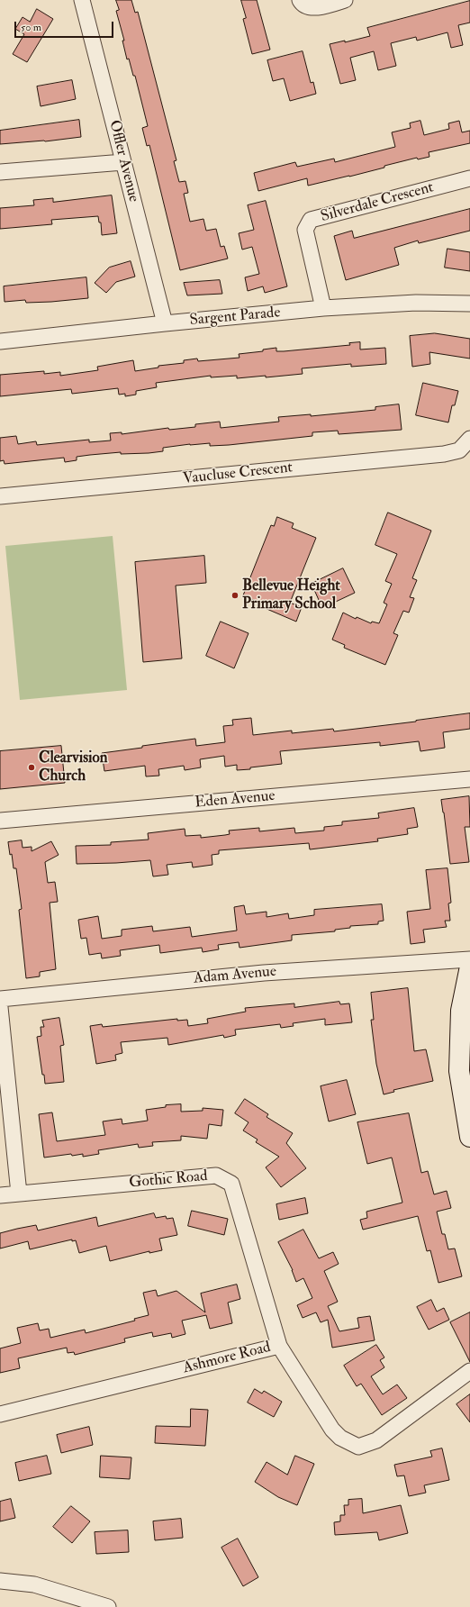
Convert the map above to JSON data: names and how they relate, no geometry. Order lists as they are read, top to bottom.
{
  "streets": {
    "street": [
      "Offler Avenue",
      "Silverdale Crescent",
      "Sargent Parade",
      "Vaucluse Crescent",
      "Eden Avenue",
      "Adam Avenue",
      "Gothic Road",
      "Ashmore Road"
    ]
  },
  "crossings": [
    ["Offler Avenue", "Sargent Parade"],
    ["Silverdale Crescent", "Sargent Parade"],
    ["Gothic Road", "Ashmore Road"]
  ],
  "places": ["Bellevue Height Primary School", "Clearvision Church"],
  "scale_bar": "50 m"
}
